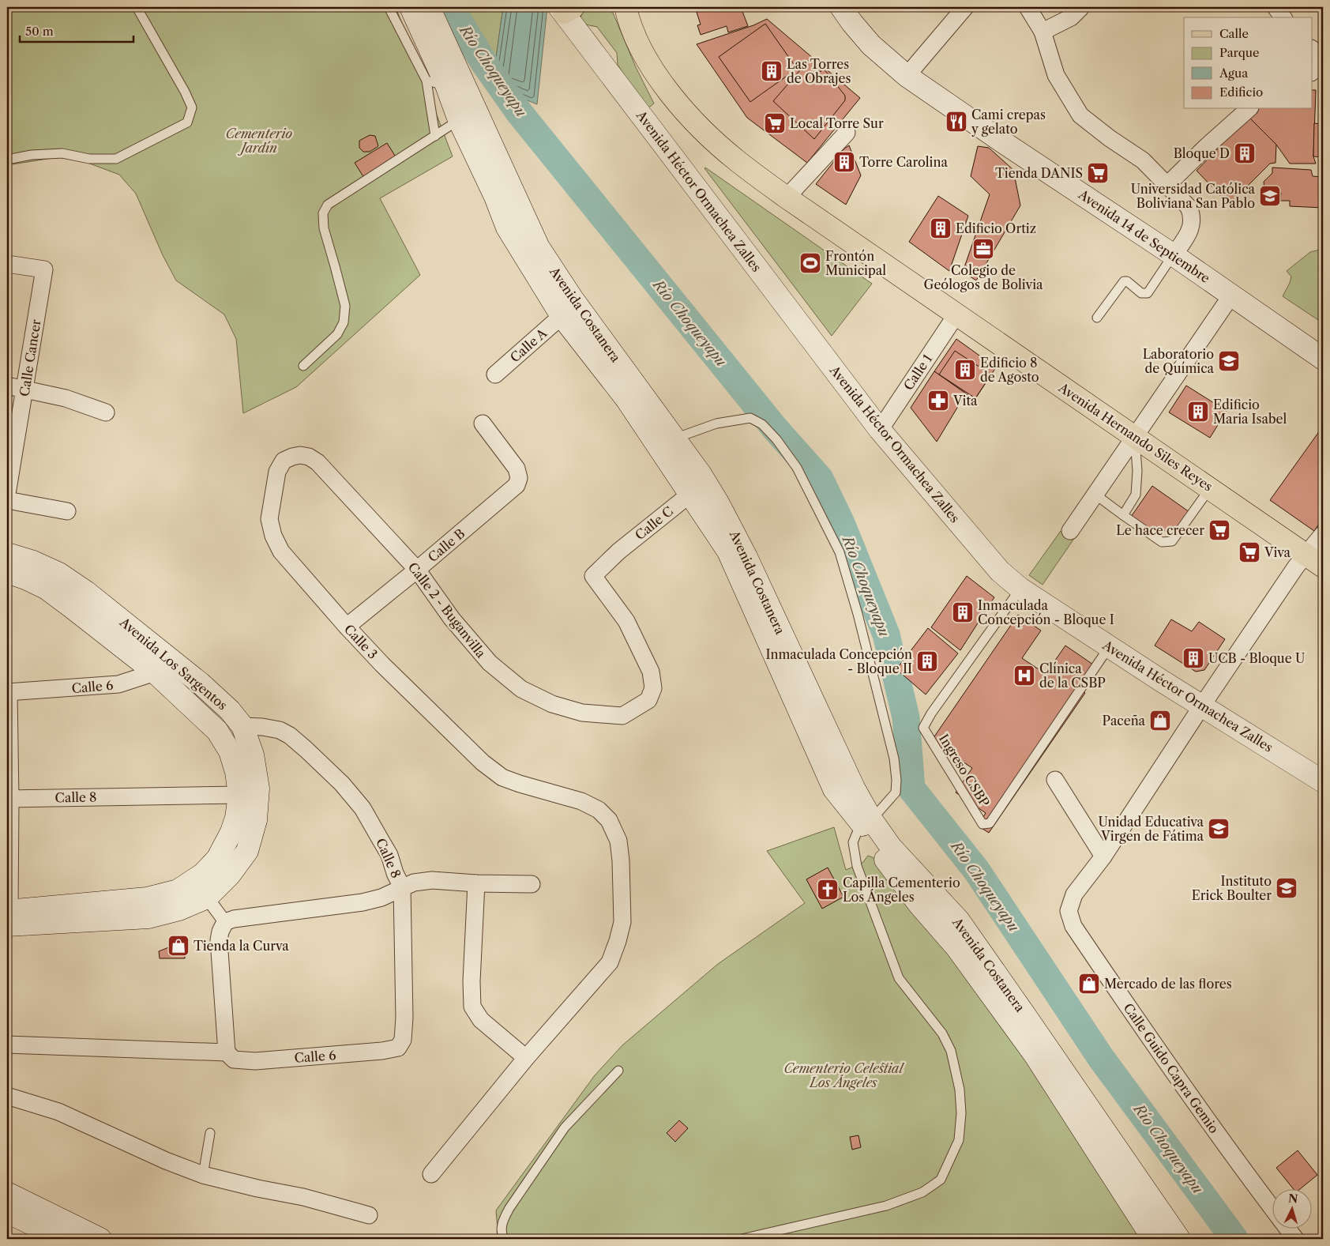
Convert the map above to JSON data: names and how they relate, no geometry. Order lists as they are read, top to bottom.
{
  "streets": {
    "main road": [
      "Avenida Héctor Ormachea Zalles",
      "Avenida 14 de Septiembre",
      "Avenida Costanera",
      "Avenida Hernando Siles Reyes",
      "Avenida Los Sargentos"
    ],
    "street": [
      "Calle A",
      "Calle Cancer",
      "Calle 1",
      "Calle C",
      "Calle B",
      "Calle 2 - Buganvilla",
      "Calle 3",
      "Calle 6",
      "Calle 8",
      "Calle Guido Capra Gemio"
    ],
    "lane": ["Ingreso CSBP"]
  },
  "crossings": [
    ["Avenida Héctor Ormachea Zalles", "Calle 1"],
    ["Avenida Héctor Ormachea Zalles", "Ingreso CSBP"],
    ["Avenida Costanera", "Calle A"],
    ["Avenida Costanera", "Calle C"],
    ["Calle 1", "Avenida Hernando Siles Reyes"],
    ["Calle C", "Calle 2 - Buganvilla"],
    ["Calle B", "Calle 2 - Buganvilla"],
    ["Calle B", "Calle 3"],
    ["Calle 2 - Buganvilla", "Calle 3"],
    ["Avenida Los Sargentos", "Calle 6"],
    ["Avenida Los Sargentos", "Calle 8"],
    ["Calle 6", "Calle 8"]
  ],
  "water": ["Río Choqueyapu"],
  "parks": ["Cementerio Jardín", "Cementerio Celestial Los Ángeles"],
  "places": {
    "building": [
      "Las Torres de Obrajes",
      "Bloque D",
      "Torre Carolina",
      "Edificio Ortiz",
      "Edificio 8 de Agosto",
      "Edificio Maria Isabel",
      "Inmaculada Concepción - Bloque I",
      "UCB - Bloque U",
      "Inmaculada Concepción - Bloque II"
    ],
    "restaurant": ["Cami crepas y gelato"],
    "supermarket": [
      "Local Torre Sur",
      "Tienda DANIS",
      "Le hace crecer",
      "Viva"
    ],
    "school or university": [
      "Universidad Católica Boliviana San Pablo",
      "Laboratorio de Química",
      "Unidad Educativa Virgen de Fátima",
      "Instituto Erick Boulter"
    ],
    "office": ["Colegio de Geólogos de Bolivia"],
    "sports": ["Frontón Municipal"],
    "pharmacy": ["Vita"],
    "hospital": ["Clínica de la CSBP"],
    "shop": ["Paceña", "Tienda la Curva", "Mercado de las flores"],
    "church": ["Capilla Cementerio Los Ángeles"]
  },
  "legend": [
    "Calle",
    "Parque",
    "Agua",
    "Edificio"
  ],
  "scale_bar": "50 m",
  "north": "top"
}
